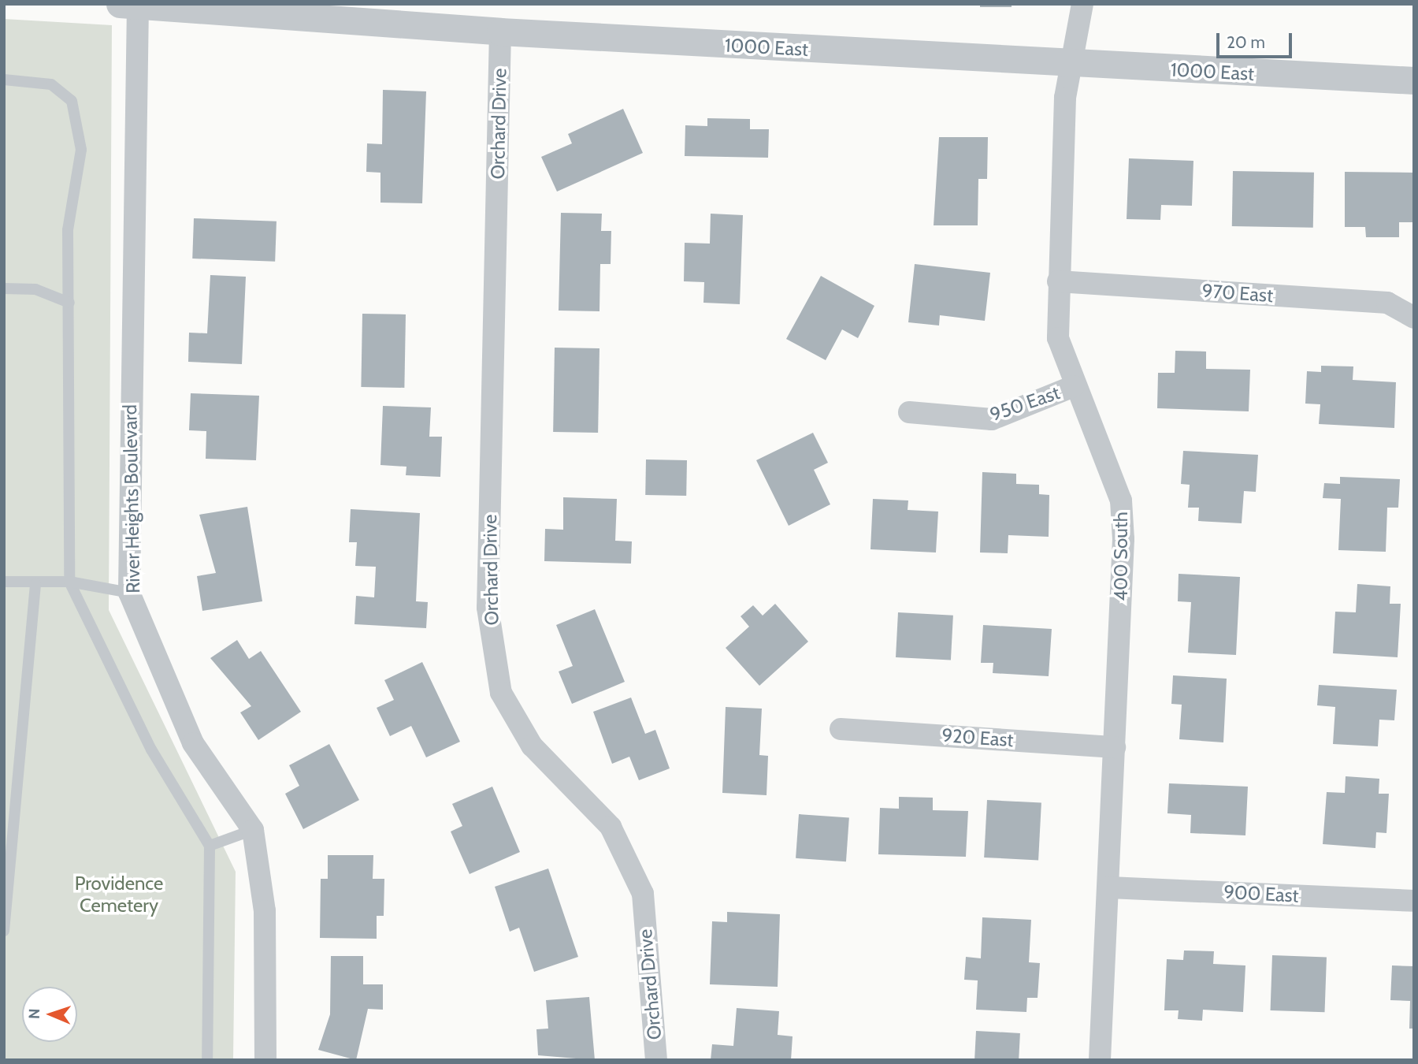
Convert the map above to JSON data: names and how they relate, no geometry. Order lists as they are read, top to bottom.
{
  "streets": {
    "street": [
      "1000 East",
      "Orchard Drive",
      "970 East",
      "950 East",
      "River Heights Boulevard",
      "400 South",
      "920 East",
      "900 East"
    ]
  },
  "crossings": [
    ["1000 East", "Orchard Drive"],
    ["1000 East", "River Heights Boulevard"],
    ["1000 East", "400 South"],
    ["970 East", "400 South"],
    ["950 East", "400 South"],
    ["400 South", "920 East"],
    ["400 South", "900 East"]
  ],
  "parks": ["Providence Cemetery"],
  "scale_bar": "20 m",
  "north": "left"
}
